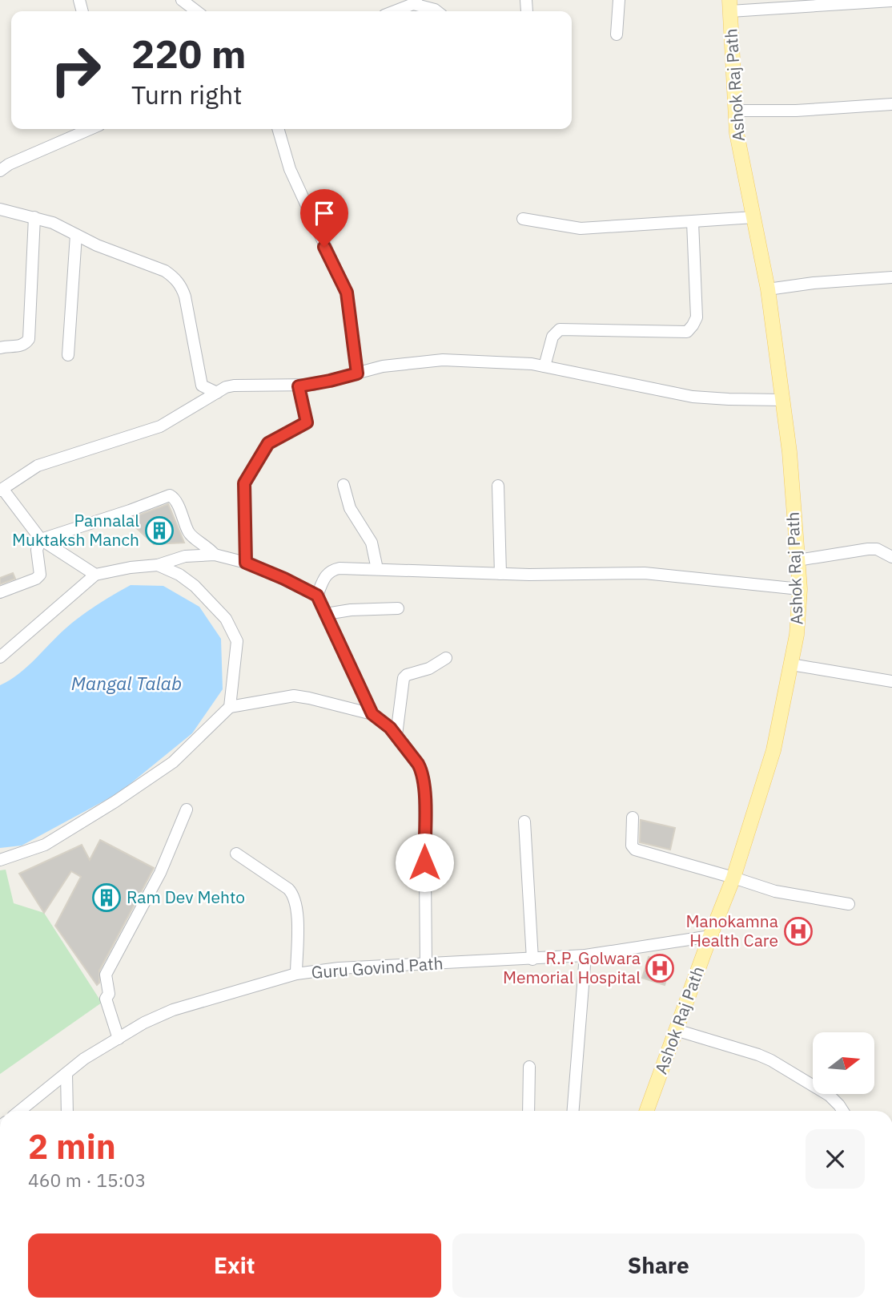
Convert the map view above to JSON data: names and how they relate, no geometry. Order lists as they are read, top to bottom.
{
  "streets": {
    "main road": ["Ashok Raj Path"],
    "street": ["Guru Govind Path"]
  },
  "crossings": [
    ["Ashok Raj Path", "Guru Govind Path"]
  ],
  "water": ["Mangal Talab"],
  "places": {
    "building": ["Pannalal Muktaksh Manch", "Ram Dev Mehto"],
    "hospital": ["Manokamna Health Care", "R.P. Golwara Memorial Hospital"]
  },
  "north": "right",
  "page": {
    "turn": ["220 m", "Turn right"],
    "heading": ["2 min", "460 m · 15:03"],
    "buttons": ["Exit", "Share"]
  }
}
